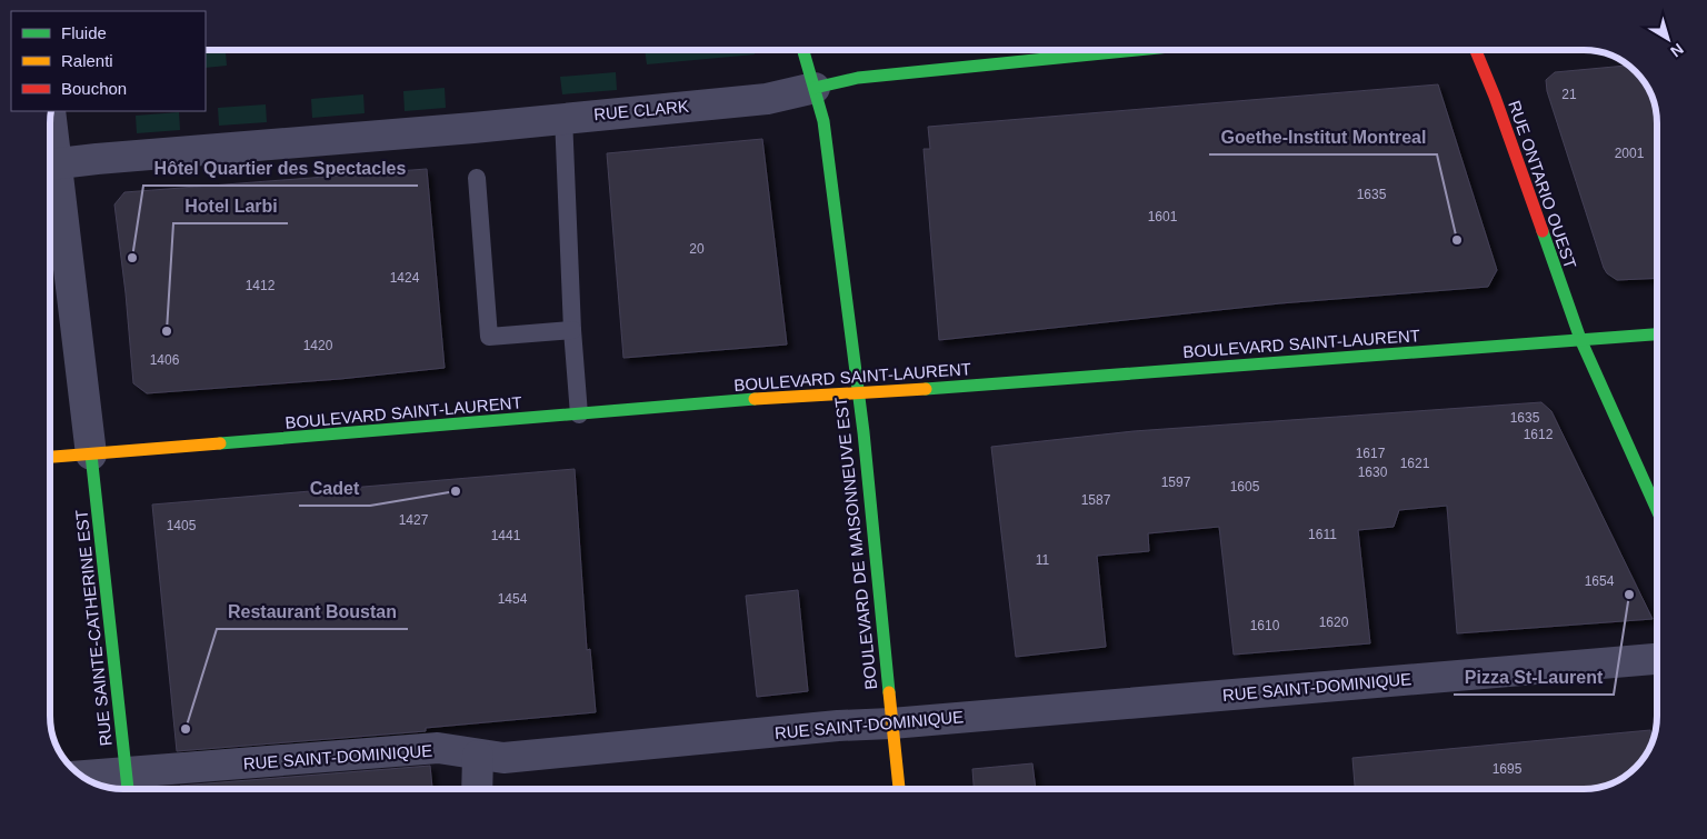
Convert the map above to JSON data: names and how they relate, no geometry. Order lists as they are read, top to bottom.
{
  "streets": {
    "main road": [
      "RUE CLARK",
      "RUE ONTARIO OUEST",
      "BOULEVARD SAINT-LAURENT",
      "BOULEVARD DE MAISONNEUVE EST",
      "RUE SAINTE-CATHERINE EST"
    ],
    "street": ["RUE SAINT-DOMINIQUE"]
  },
  "crossings": [
    ["RUE CLARK", "BOULEVARD DE MAISONNEUVE EST"],
    ["RUE ONTARIO OUEST", "BOULEVARD SAINT-LAURENT"],
    ["BOULEVARD SAINT-LAURENT", "BOULEVARD DE MAISONNEUVE EST"],
    ["BOULEVARD SAINT-LAURENT", "RUE SAINTE-CATHERINE EST"],
    ["BOULEVARD DE MAISONNEUVE EST", "RUE SAINT-DOMINIQUE"],
    ["RUE SAINTE-CATHERINE EST", "RUE SAINT-DOMINIQUE"]
  ],
  "places": [
    "Goethe-Institut Montreal",
    "Hôtel Quartier des Spectacles",
    "Hotel Larbi",
    "Cadet",
    "Pizza St-Laurent",
    "Restaurant Boustan"
  ],
  "house_numbers": [
    "21",
    "2001",
    "1635",
    "1601",
    "20",
    "1424",
    "1412",
    "1420",
    "1406",
    "1635",
    "1612",
    "1617",
    "1621",
    "1630",
    "1597",
    "1605",
    "1587",
    "1427",
    "1405",
    "1611",
    "1441",
    "11",
    "1654",
    "1454",
    "1620",
    "1610",
    "1695"
  ],
  "legend": ["Fluide", "Ralenti", "Bouchon"],
  "north": "bottom right"
}
